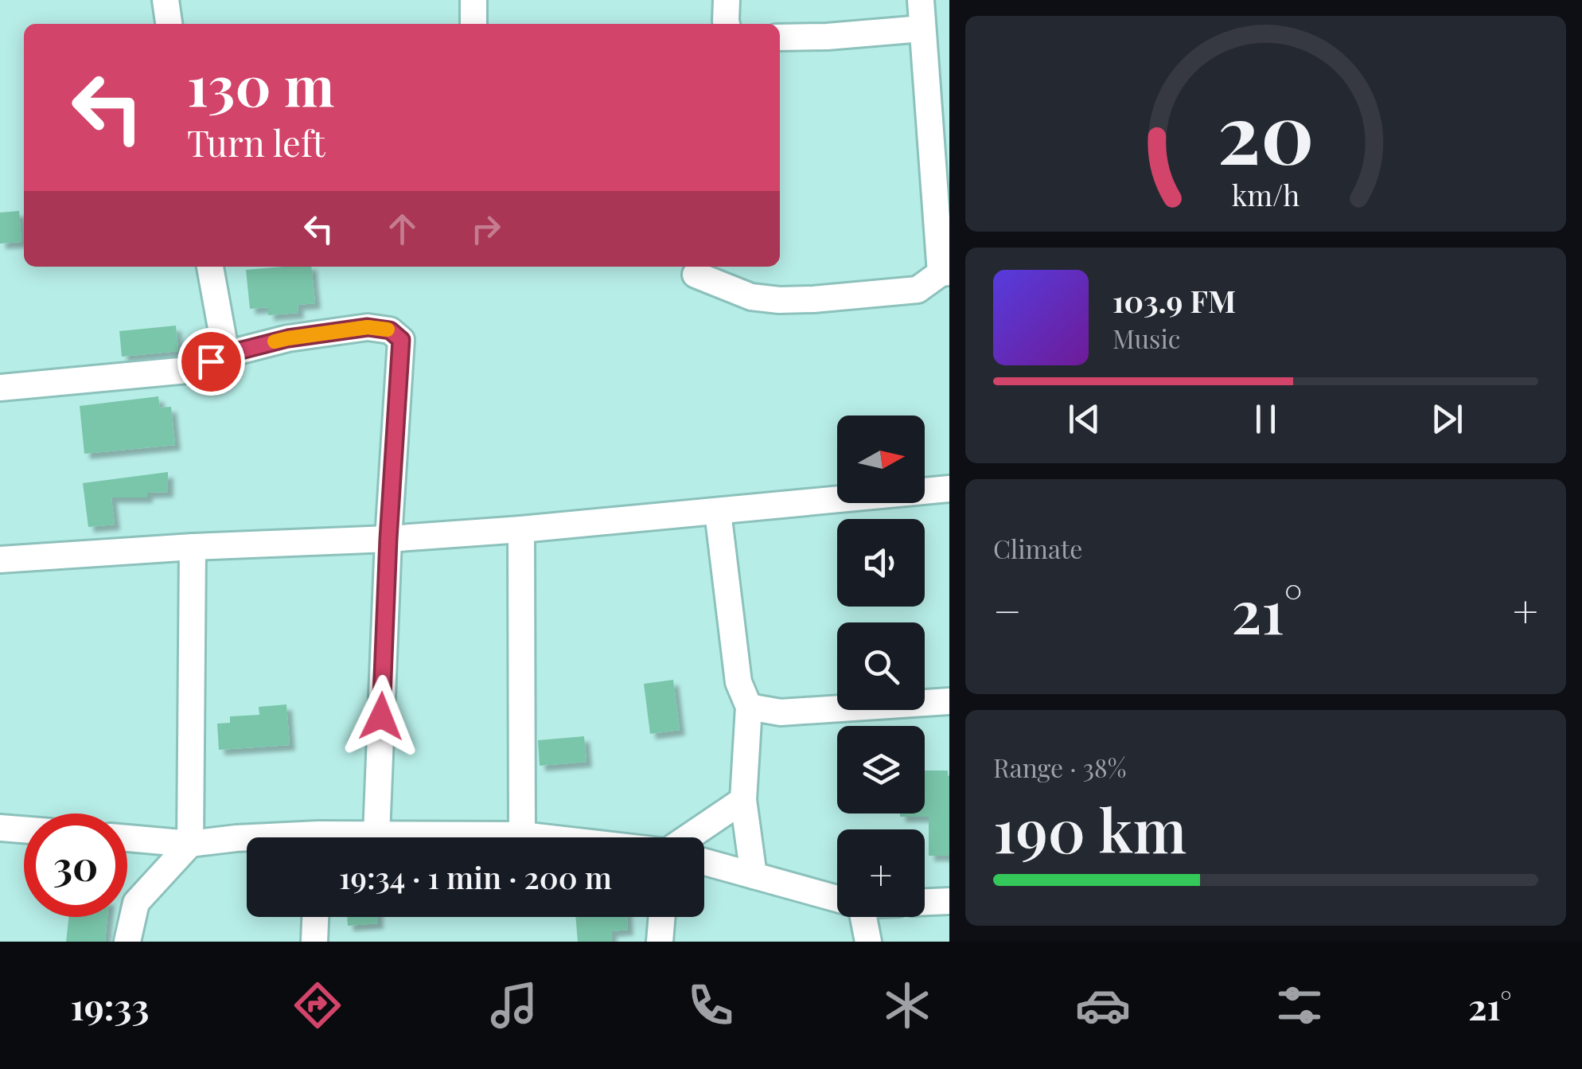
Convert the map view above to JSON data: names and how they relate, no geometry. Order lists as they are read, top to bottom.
{
  "north": "right",
  "page": {
    "turn": ["130 m", "Turn left"],
    "song": ["103.9 FM", "Music"],
    "map_buttons": "+",
    "tile": [
      "Climate",
      ["Range · 38%", "190 km"]
    ],
    "heat": ["−", "21°", "+"],
    "limit": "30",
    "trip": "19:34 · 1 min · 200 m",
    "tabs": ["19:33", "21°"],
    "gauge": ["20", "km/h"]
  }
}
